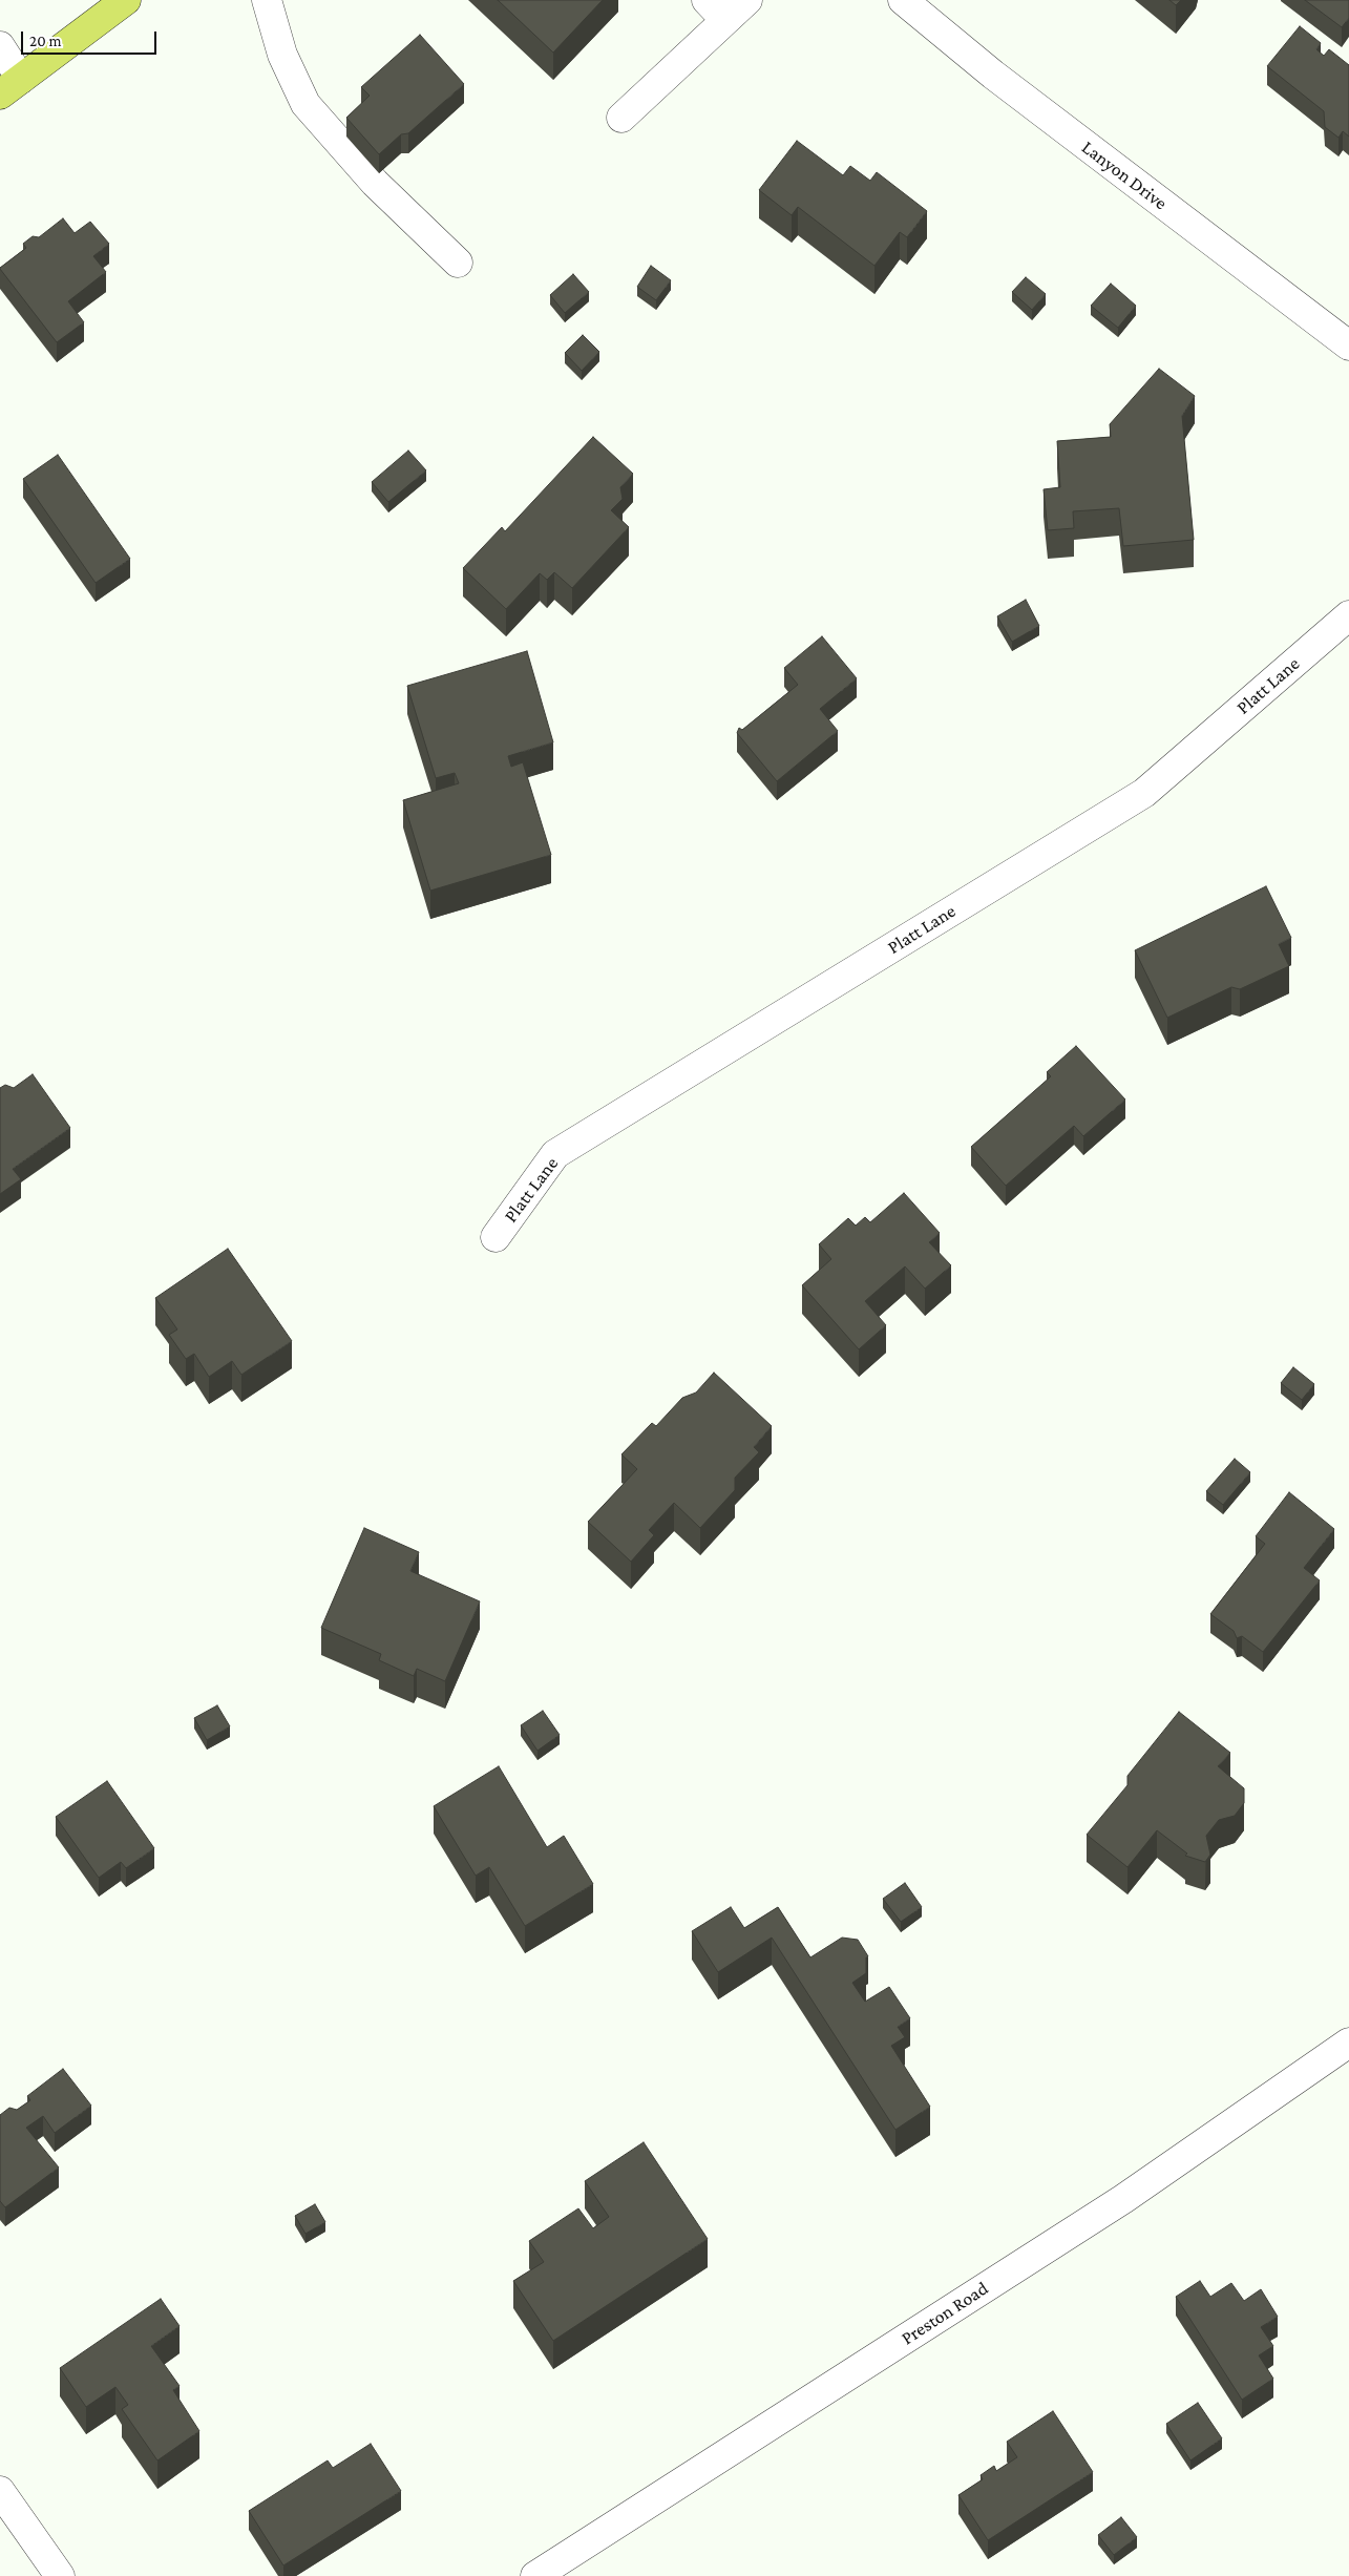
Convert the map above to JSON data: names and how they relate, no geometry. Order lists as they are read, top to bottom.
{
  "streets": {
    "street": ["Lanyon Drive", "Platt Lane", "Preston Road"]
  },
  "scale_bar": "20 m"
}
